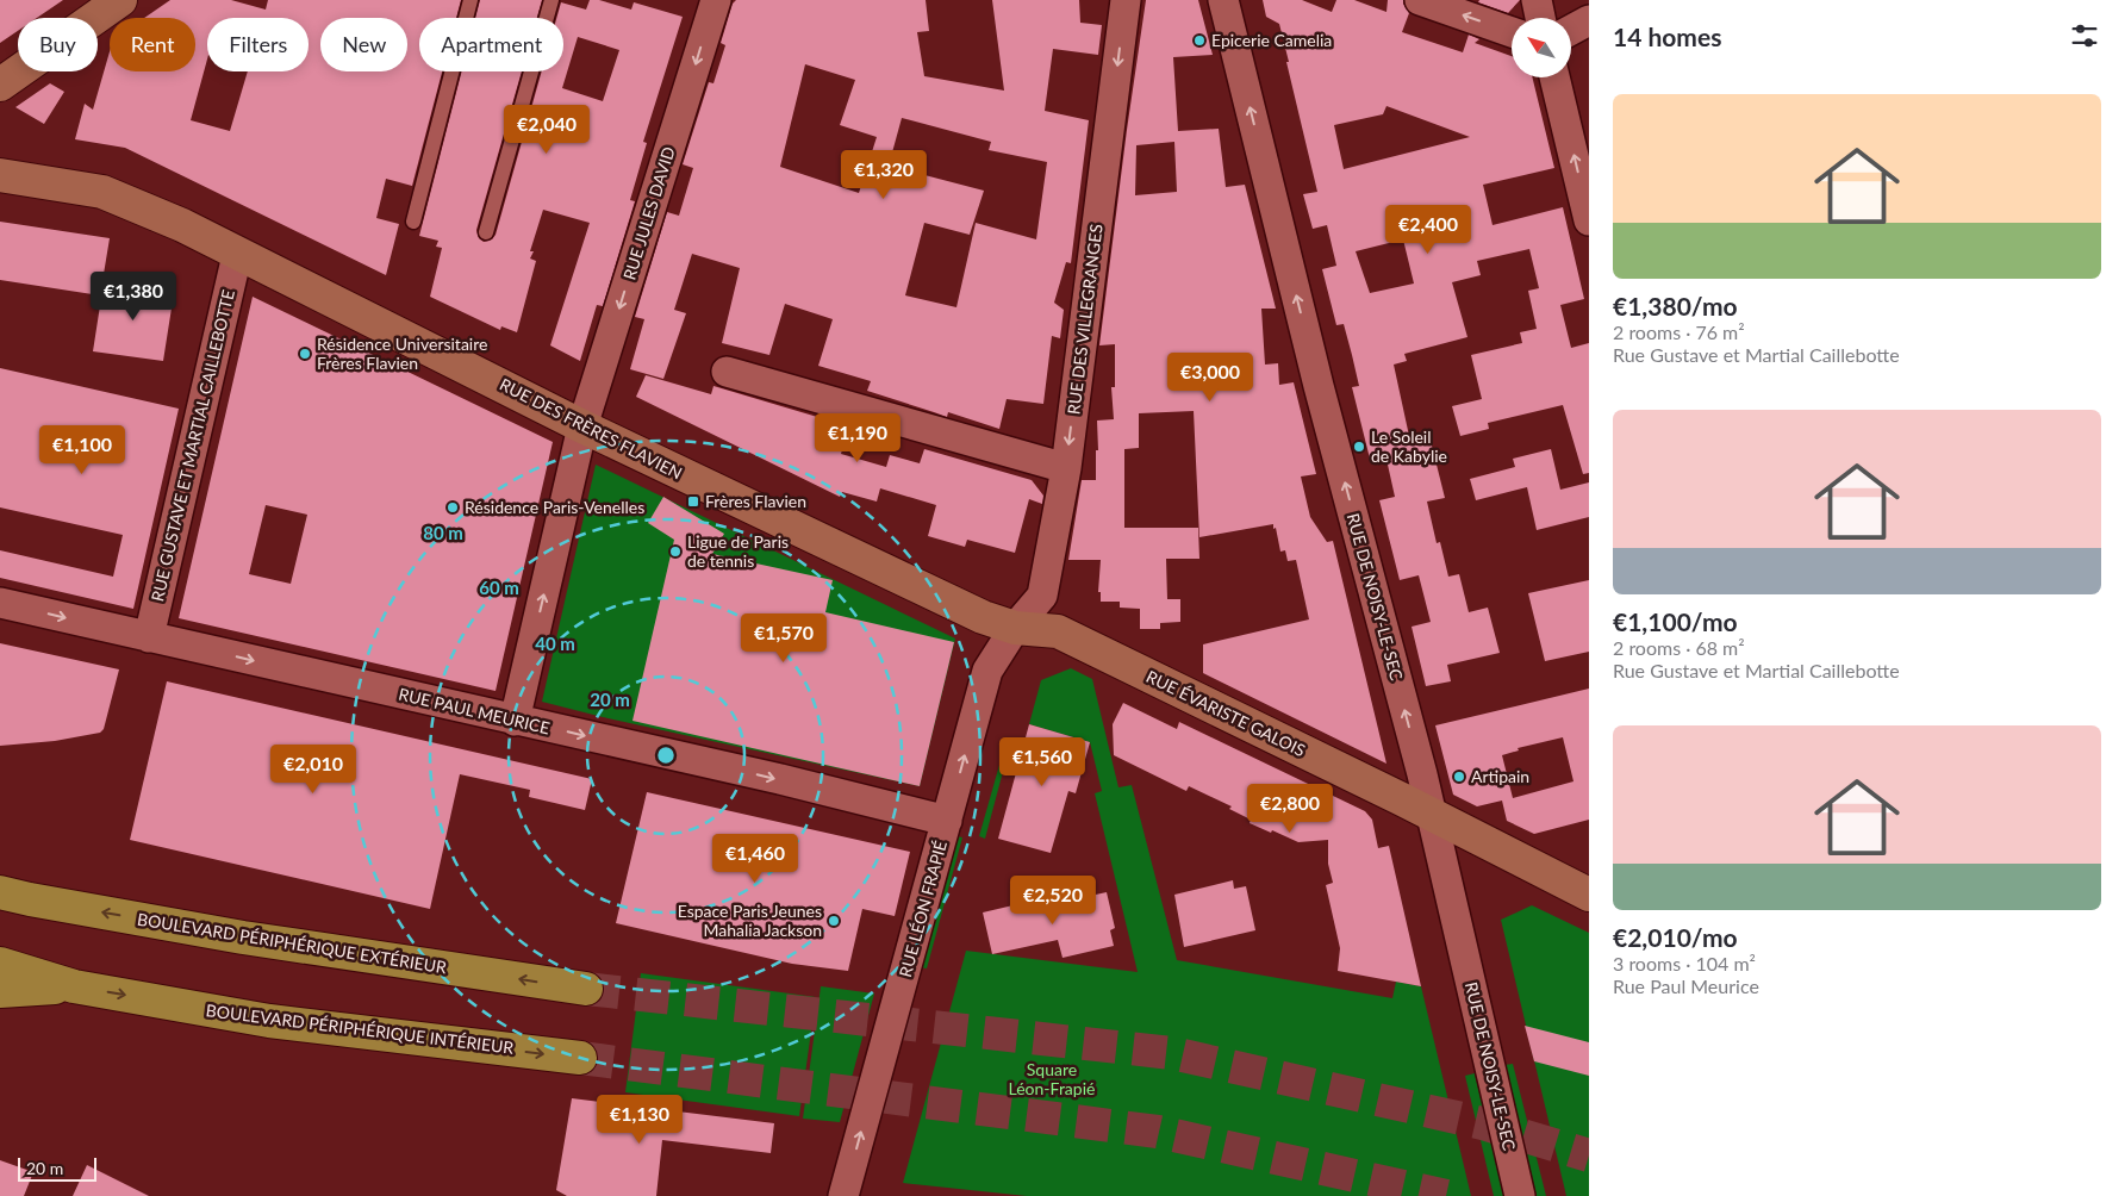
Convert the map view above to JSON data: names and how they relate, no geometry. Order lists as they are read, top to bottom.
{
  "streets": {
    "highway": ["BOULEVARD PÉRIPHÉRIQUE EXTÉRIEUR", "BOULEVARD PÉRIPHÉRIQUE INTÉRIEUR"],
    "street": [
      "RUE JULES DAVID",
      "RUE DES VILLEGRANGES",
      "RUE DES FRÈRES FLAVIEN",
      "RUE GUSTAVE ET MARTIAL CAILLEBOTTE",
      "RUE DE NOISY-LE-SEC",
      "RUE PAUL MEURICE",
      "RUE ÉVARISTE GALOIS",
      "RUE LÉON FRAPIÉ"
    ]
  },
  "crossings": [
    ["RUE JULES DAVID", "RUE DES FRÈRES FLAVIEN"],
    ["RUE JULES DAVID", "RUE PAUL MEURICE"],
    ["RUE DES VILLEGRANGES", "RUE DES FRÈRES FLAVIEN"],
    ["RUE DES VILLEGRANGES", "RUE ÉVARISTE GALOIS"],
    ["RUE DES VILLEGRANGES", "RUE LÉON FRAPIÉ"],
    ["RUE DES FRÈRES FLAVIEN", "RUE GUSTAVE ET MARTIAL CAILLEBOTTE"],
    ["RUE DES FRÈRES FLAVIEN", "RUE ÉVARISTE GALOIS"],
    ["RUE DES FRÈRES FLAVIEN", "RUE LÉON FRAPIÉ"],
    ["RUE GUSTAVE ET MARTIAL CAILLEBOTTE", "RUE PAUL MEURICE"],
    ["RUE DE NOISY-LE-SEC", "RUE ÉVARISTE GALOIS"],
    ["RUE PAUL MEURICE", "RUE LÉON FRAPIÉ"],
    ["RUE ÉVARISTE GALOIS", "RUE LÉON FRAPIÉ"]
  ],
  "one_way": [
    "RUE DES VILLEGRANGES",
    "RUE DE NOISY-LE-SEC",
    "RUE PAUL MEURICE",
    "RUE LÉON FRAPIÉ",
    "BOULEVARD PÉRIPHÉRIQUE EXTÉRIEUR",
    "BOULEVARD PÉRIPHÉRIQUE INTÉRIEUR"
  ],
  "parks": ["Square Léon-Frapié"],
  "places": {
    "other": [
      "Epicerie Camelia",
      "Résidence Universitaire Frères Flavien",
      "Le Soleil de Kabylie",
      "Résidence Paris-Venelles",
      "Ligue de Paris de tennis",
      "Artipain",
      "Espace Paris Jeunes Mahalia Jackson"
    ],
    "transit": ["Frères Flavien"]
  },
  "scale_bar": "20 m",
  "north": "top left",
  "page": {
    "heading": "14 homes",
    "chip": [
      "Buy",
      "Rent",
      "Filters",
      "New",
      "Apartment"
    ],
    "list": [
      {
        "name": "€1,380/mo",
        "note": "2 rooms · 76 m² · Rue Gustave et Martial Caillebotte"
      },
      {
        "name": "€1,100/mo",
        "note": "2 rooms · 68 m² · Rue Gustave et Martial Caillebotte"
      },
      {
        "name": "€2,010/mo",
        "note": "3 rooms · 104 m² · Rue Paul Meurice"
      }
    ],
    "price": [
      "€2,040",
      "€1,320",
      "€2,400",
      "€1,380",
      "€3,000",
      "€1,190",
      "€1,100",
      "€1,570",
      "€1,560",
      "€2,010",
      "€2,800",
      "€1,460",
      "€2,520",
      "€1,130"
    ],
    "scale": "20 m"
  },
  "rings": [
    "80 m",
    "60 m",
    "40 m",
    "20 m"
  ]
}
